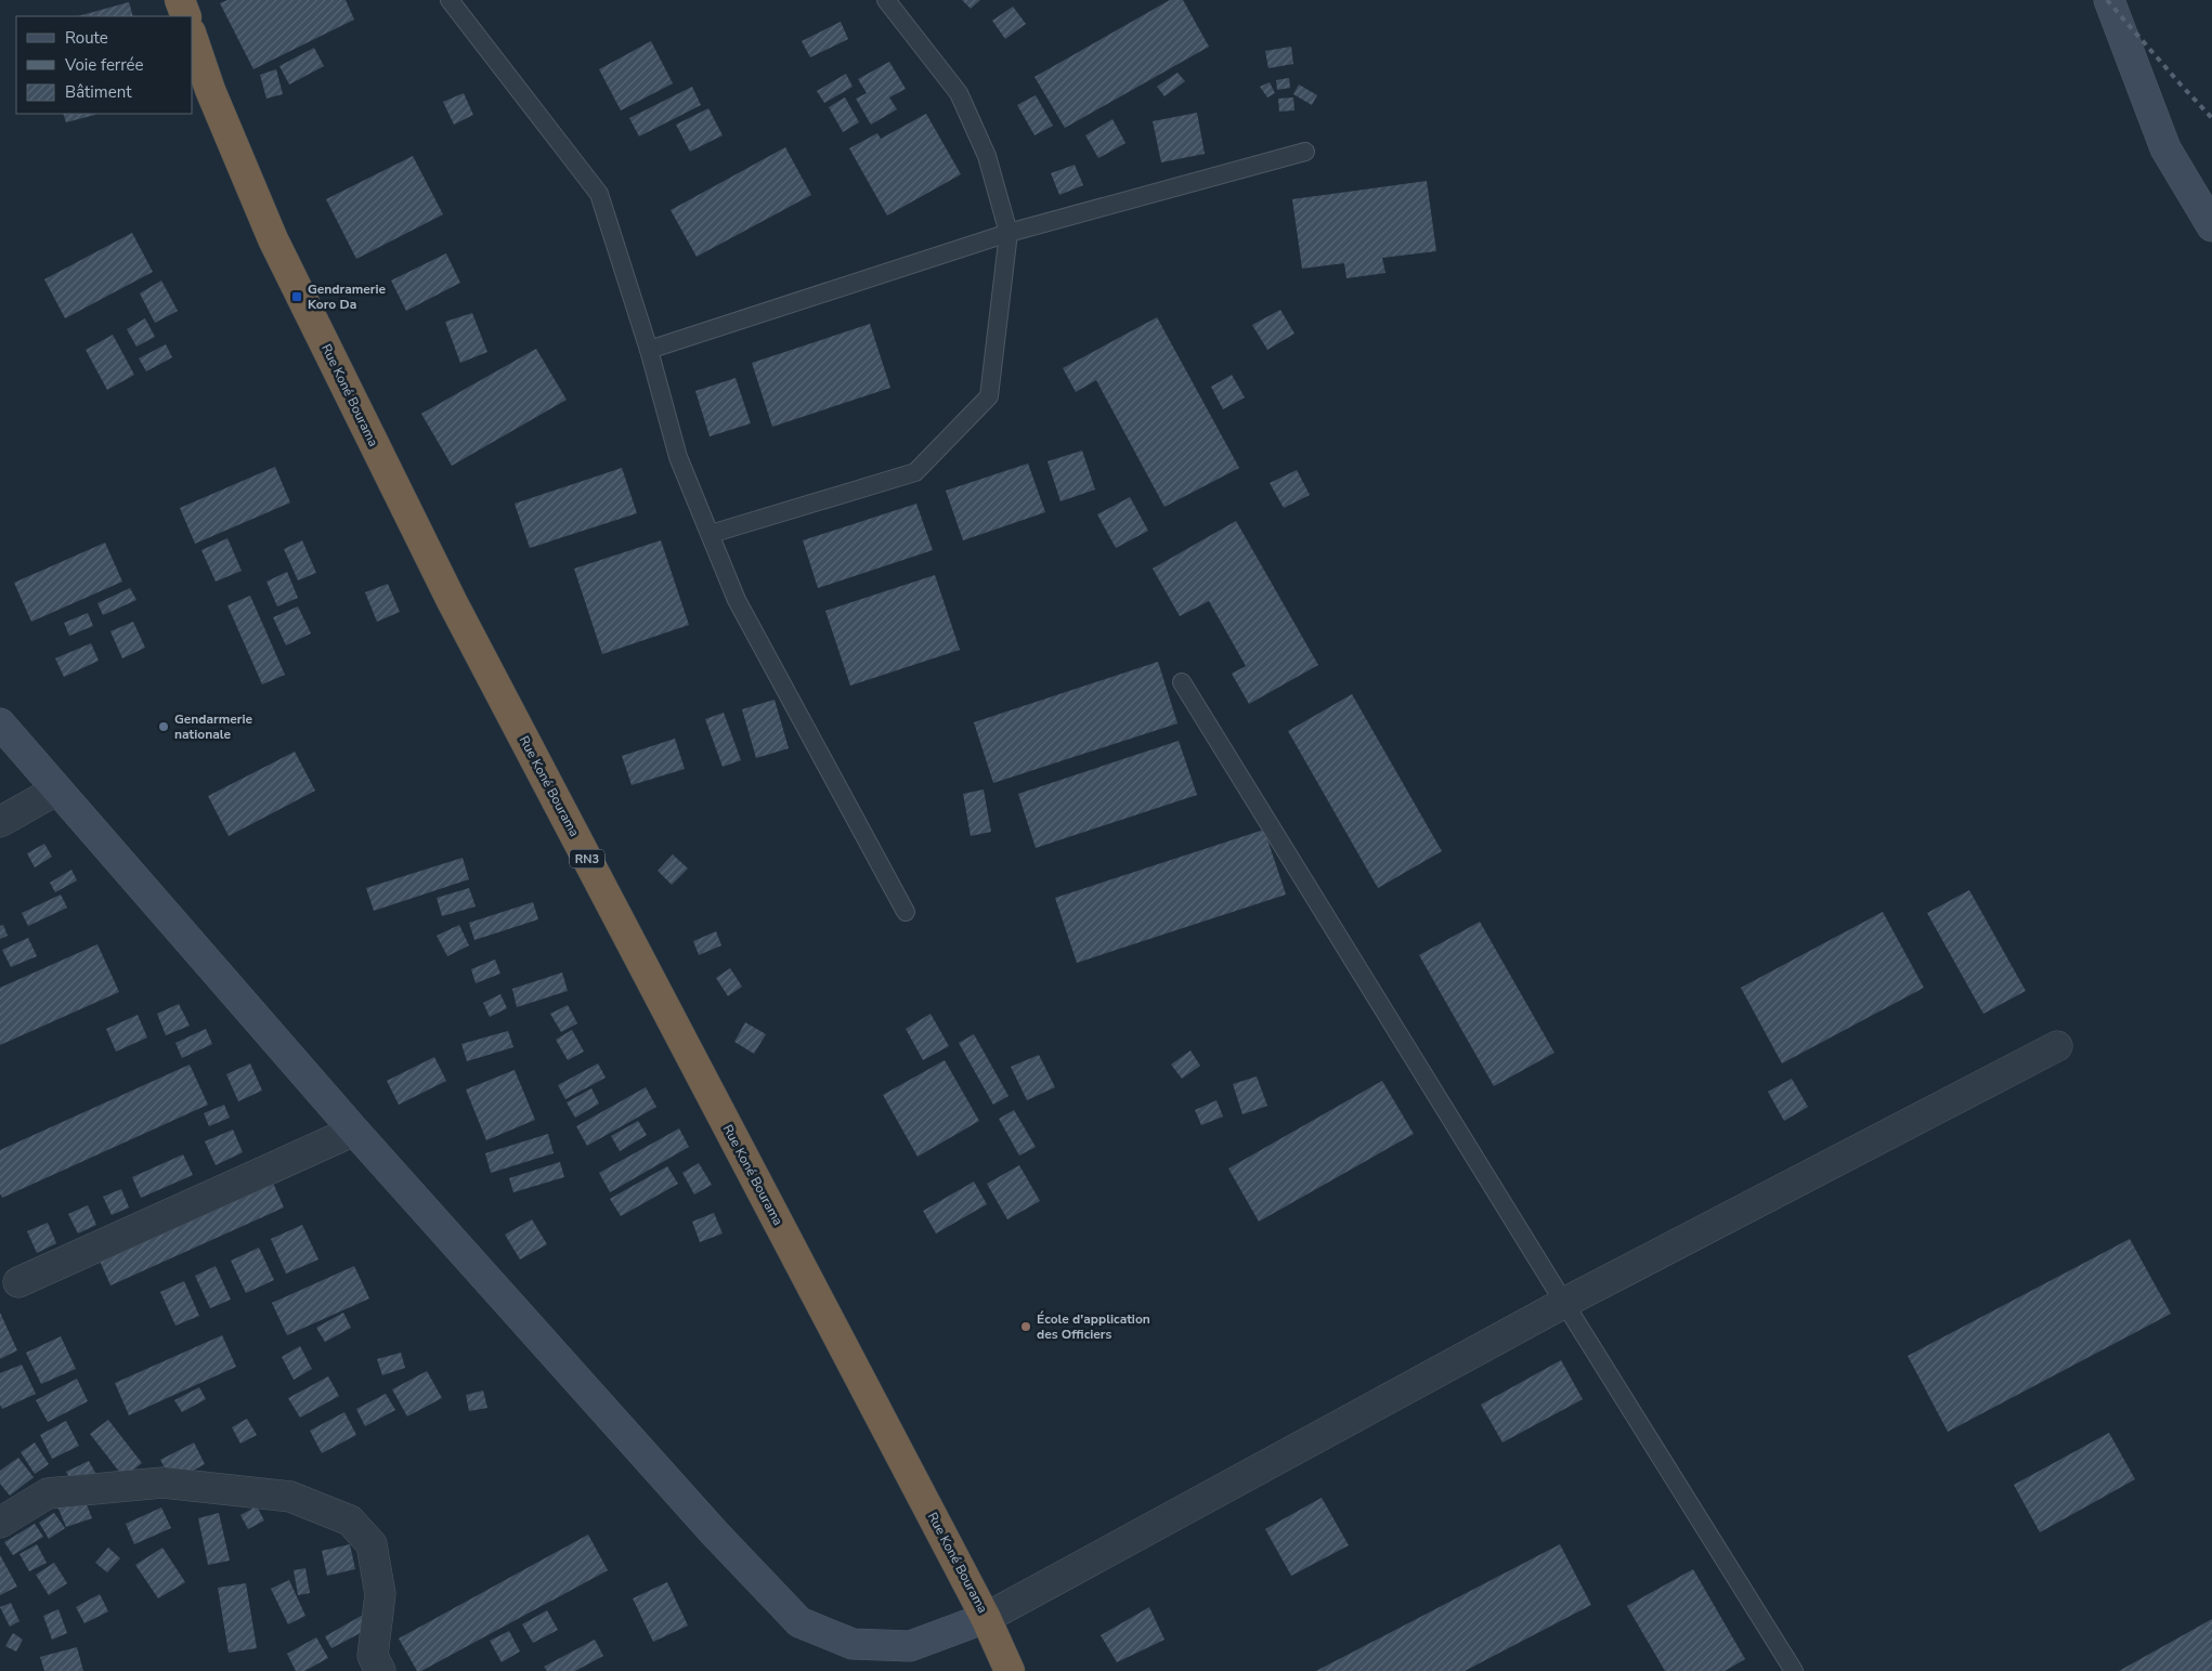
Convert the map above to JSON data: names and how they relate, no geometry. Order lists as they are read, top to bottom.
{
  "streets": {
    "highway": ["Rue Koné Bourama", "RN3"]
  },
  "places": {
    "transit": ["Gendramerie Koro Da"],
    "other": ["Gendarmerie nationale", "École d'application des Officiers"]
  },
  "legend": ["Route", "Voie ferrée", "Bâtiment"]
}
